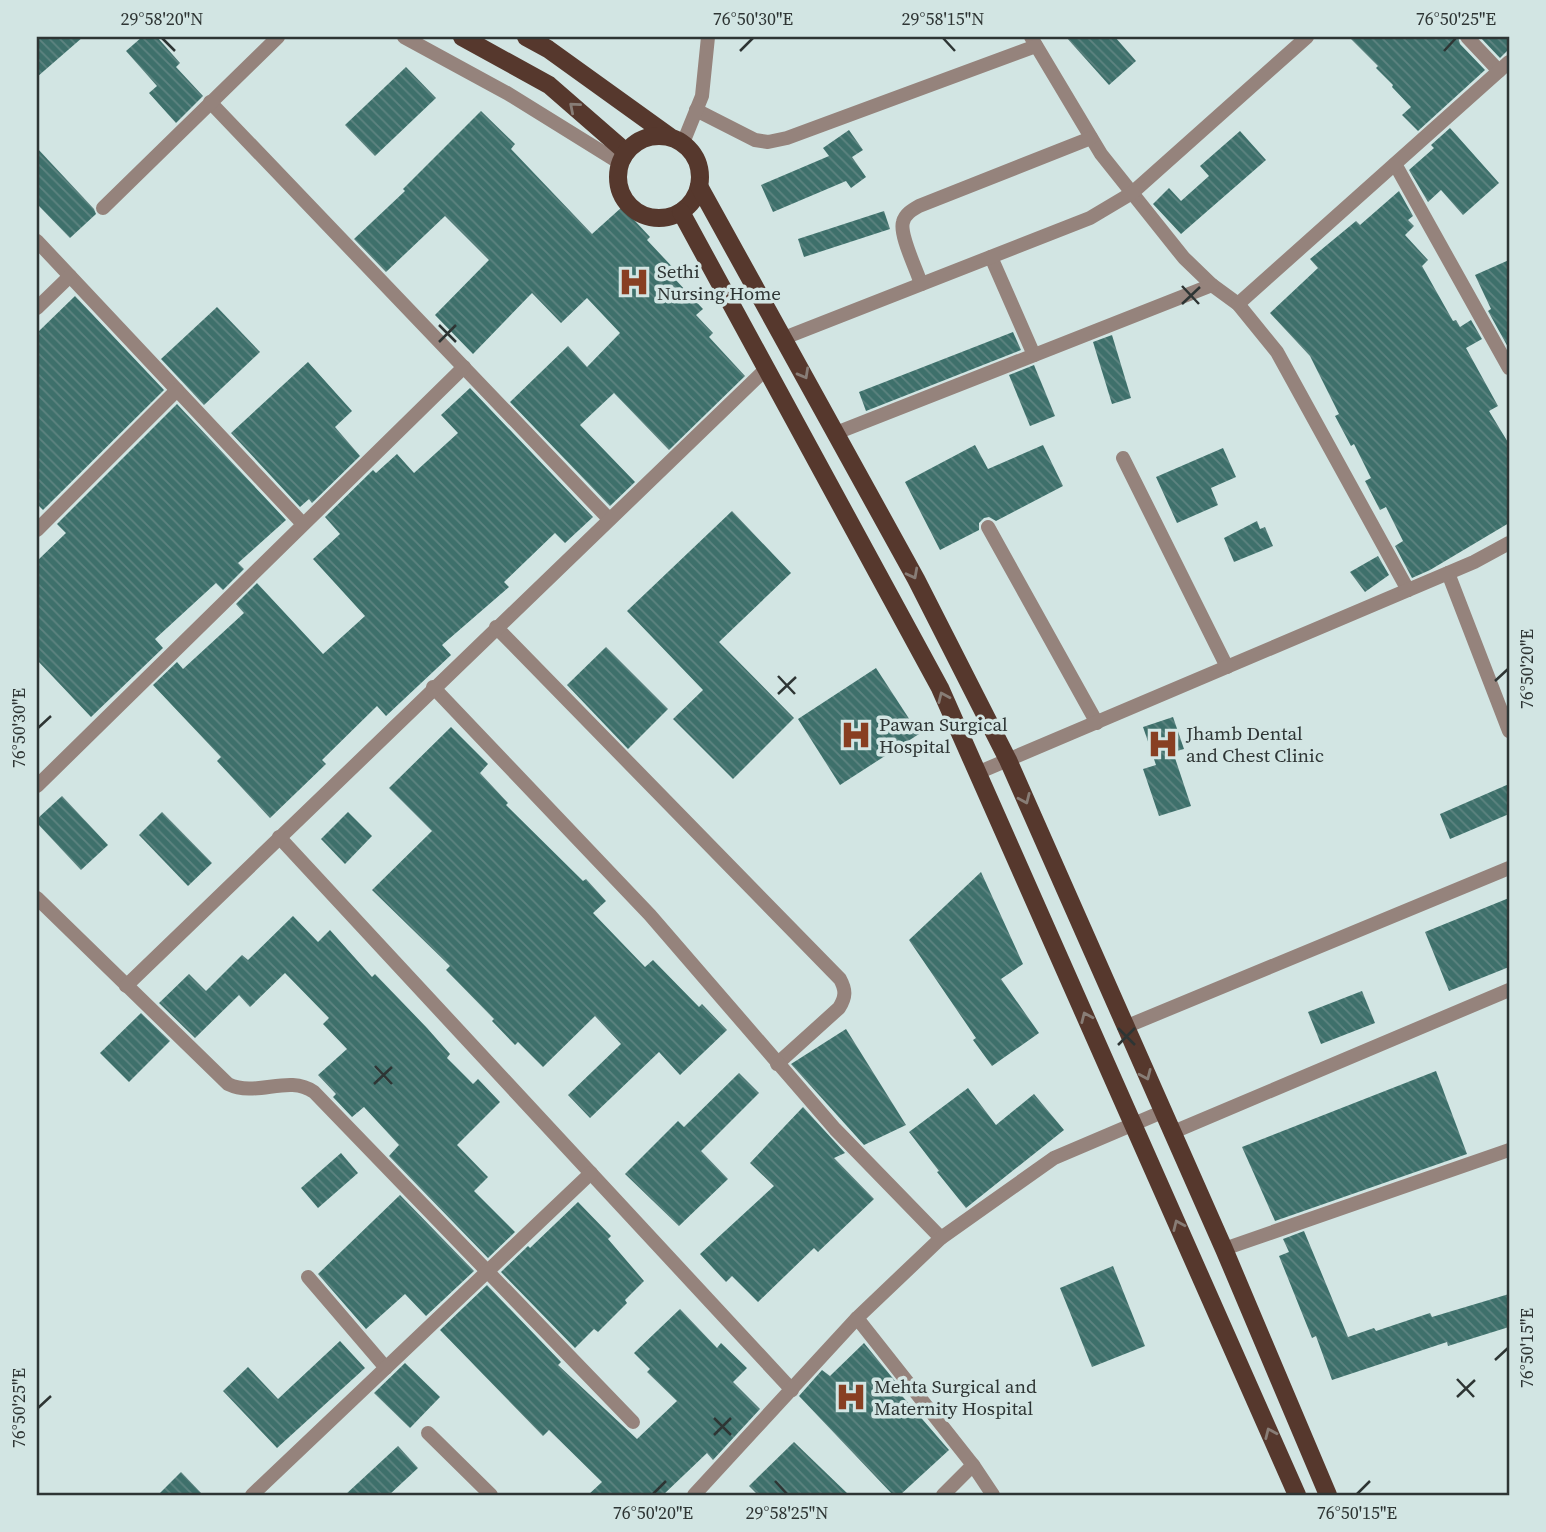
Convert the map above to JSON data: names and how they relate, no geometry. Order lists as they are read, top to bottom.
{
  "places": {
    "hospital": [
      "Sethi Nursing Home",
      "Pawan Surgical Hospital",
      "Jhamb Dental and Chest Clinic",
      "Mehta Surgical and Maternity Hospital"
    ]
  },
  "coordinates": [
    "29°58'20\"N",
    "76°50'30\"E",
    "29°58'15\"N",
    "76°50'25\"E",
    "76°50'20\"E",
    "76°50'15\"E",
    "29°58'25\"N"
  ]
}
